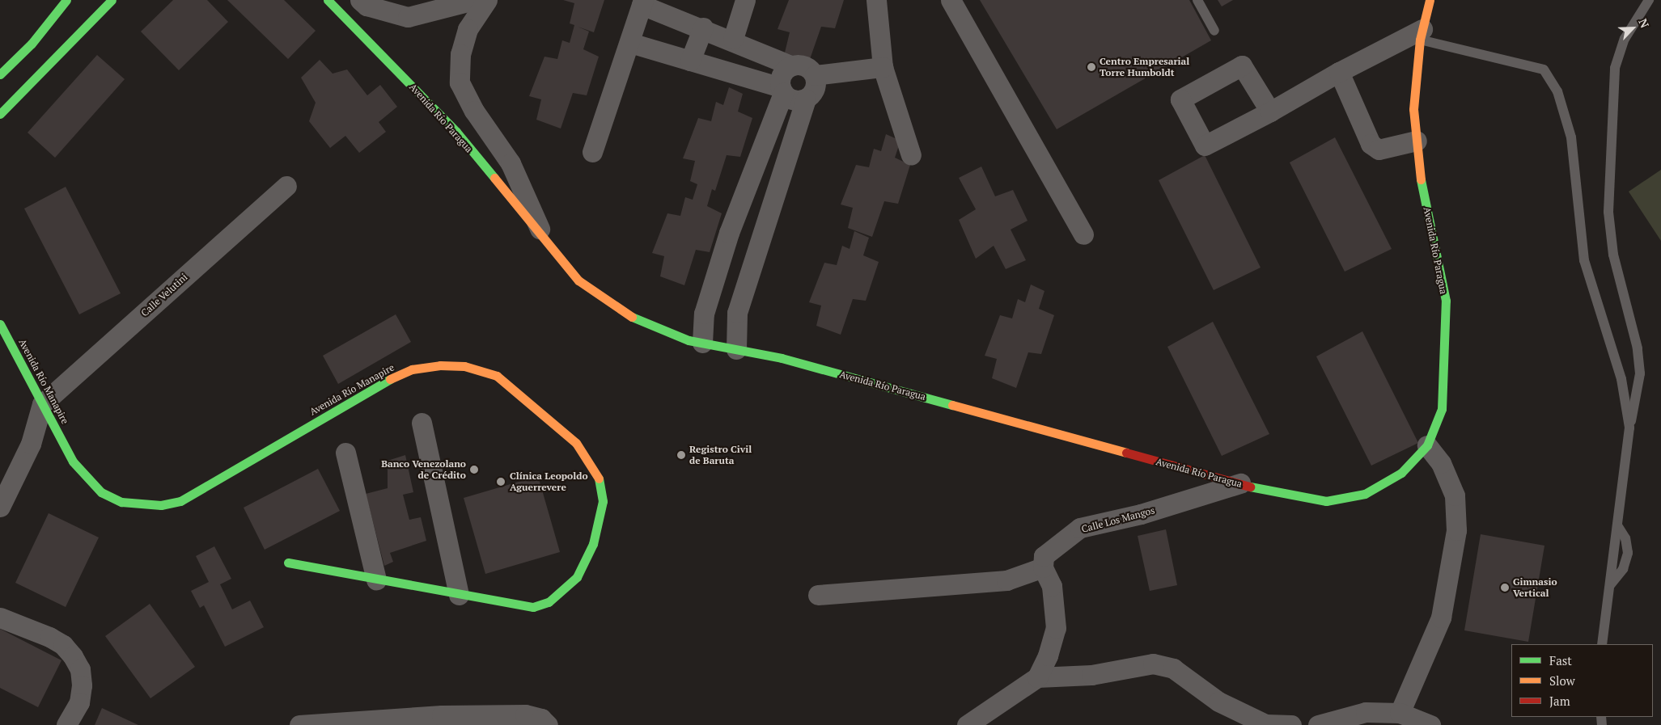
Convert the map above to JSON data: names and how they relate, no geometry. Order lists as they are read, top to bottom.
{
  "streets": {
    "main road": ["Avenida Río Paragua", "Avenida Río Manapire"],
    "street": ["Calle Velutini", "Calle Los Mangos"]
  },
  "crossings": [
    ["Avenida Río Paragua", "Calle Los Mangos"],
    ["Calle Velutini", "Avenida Río Manapire"]
  ],
  "places": [
    "Centro Empresarial Torre Humboldt",
    "Registro Civil de Baruta",
    "Banco Venezolano de Crédito",
    "Clínica Leopoldo Aguerrevere",
    "Gimnasio Vertical"
  ],
  "legend": ["Fast", "Slow", "Jam"],
  "north": "top right"
}
